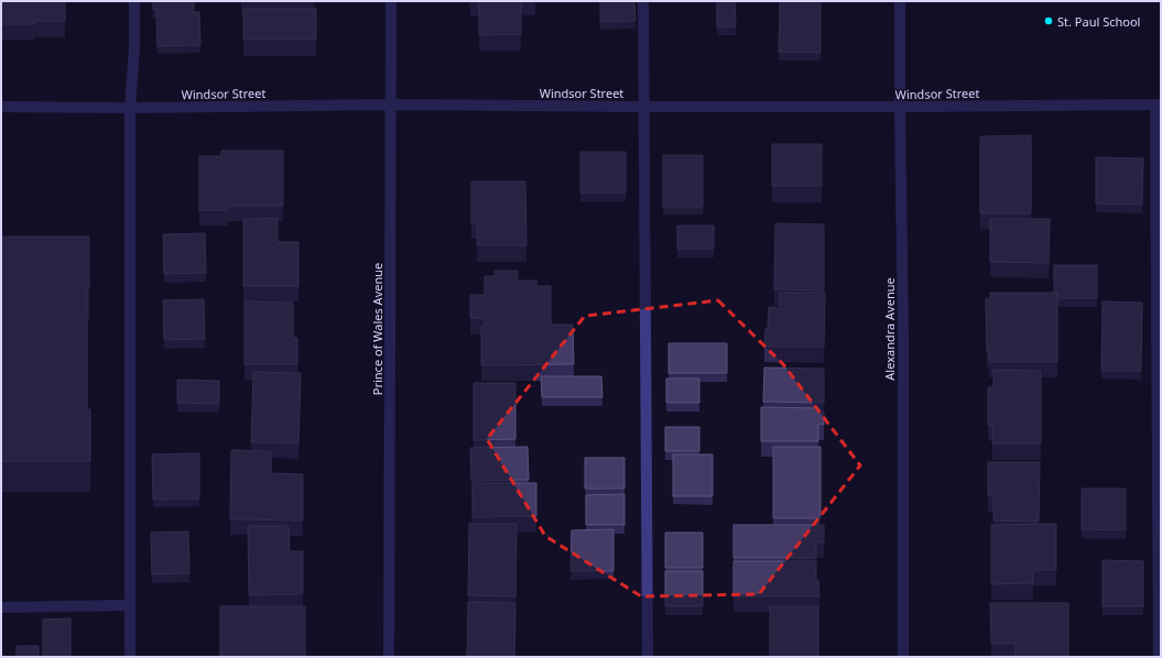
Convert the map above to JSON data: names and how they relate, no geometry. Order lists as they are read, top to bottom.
{
  "streets": {
    "street": ["Windsor Street", "Prince of Wales Avenue", "Alexandra Avenue"]
  },
  "crossings": [
    ["Windsor Street", "Prince of Wales Avenue"],
    ["Windsor Street", "Alexandra Avenue"]
  ],
  "places": ["St. Paul School"]
}
